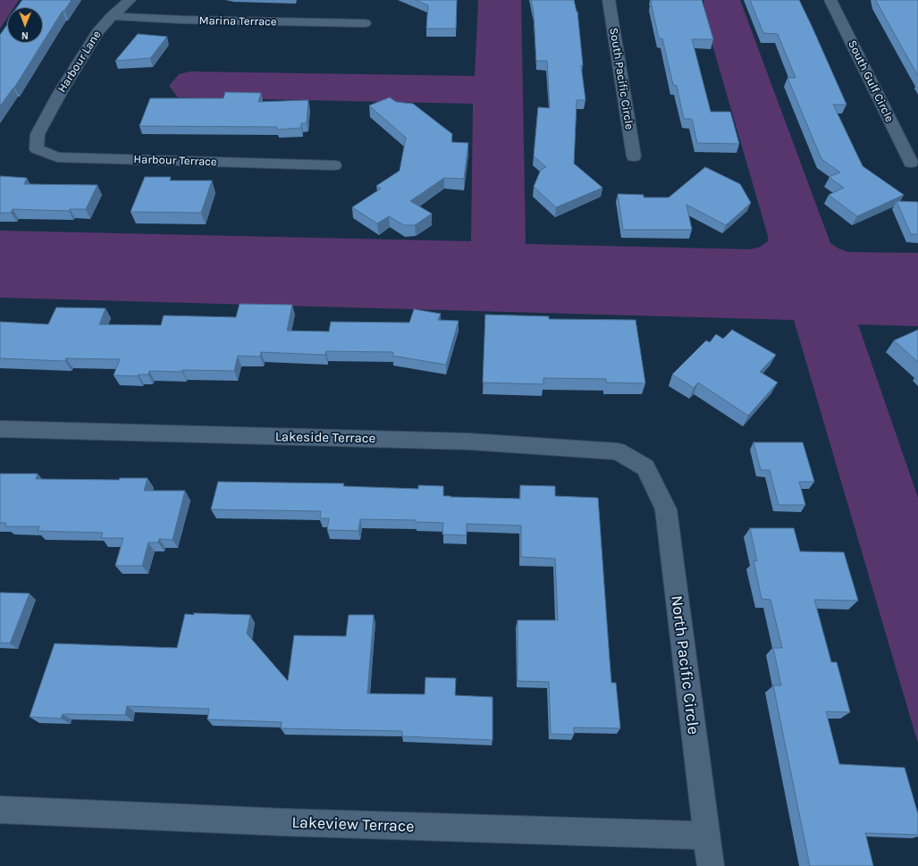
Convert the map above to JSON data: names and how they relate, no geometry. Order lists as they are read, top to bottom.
{
  "streets": {
    "street": [
      "Marina Terrace",
      "Harbour Lane",
      "South Pacific Circle",
      "South Gulf Circle",
      "Harbour Terrace",
      "Lakeside Terrace",
      "North Pacific Circle",
      "Lakeview Terrace"
    ]
  },
  "crossings": [
    ["Marina Terrace", "Harbour Lane"],
    ["Harbour Lane", "Harbour Terrace"],
    ["Lakeside Terrace", "North Pacific Circle"],
    ["North Pacific Circle", "Lakeview Terrace"]
  ],
  "north": "bottom"
}
